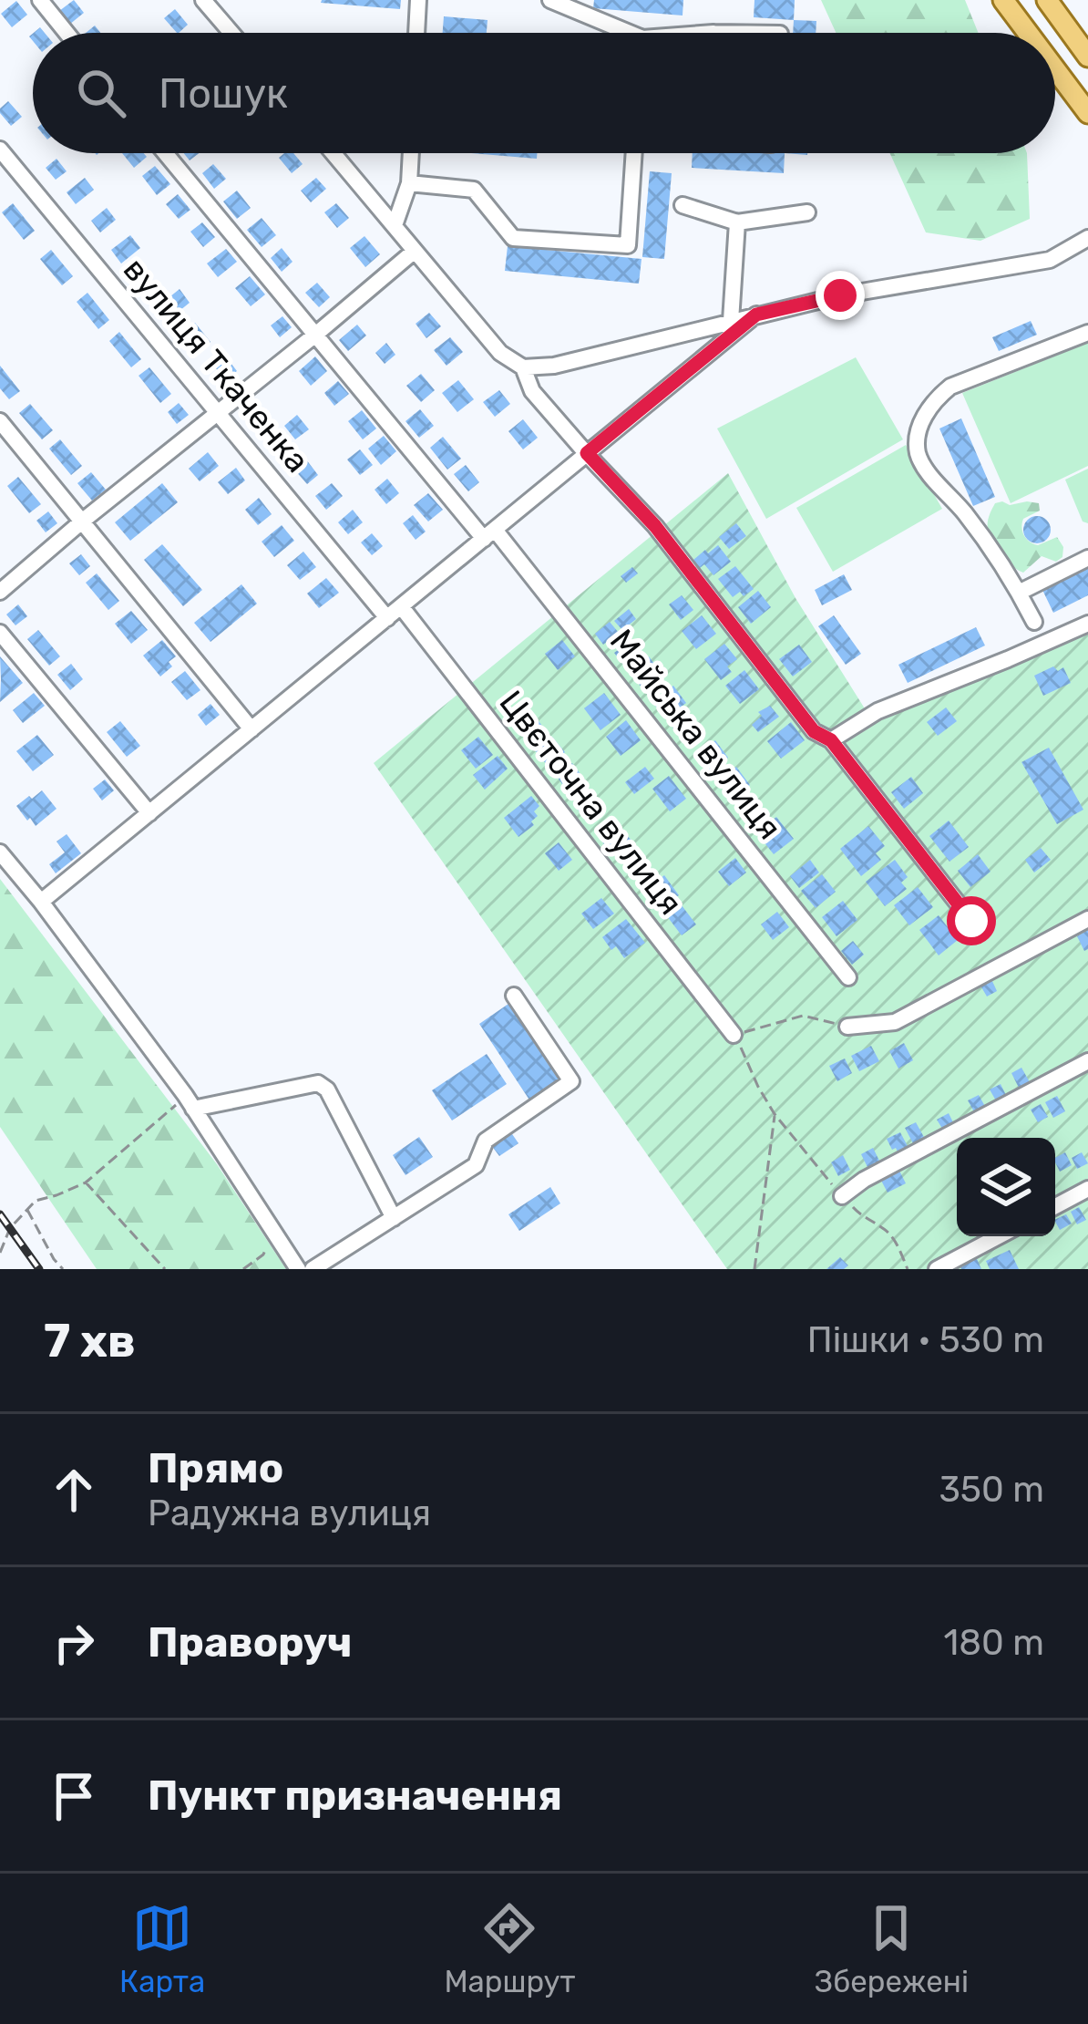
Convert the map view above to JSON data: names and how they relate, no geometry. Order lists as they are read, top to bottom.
{
  "streets": {
    "street": ["вулиця Ткаченка", "Майська вулиця", "Цвєточна вулиця"]
  },
  "page": {
    "search": "Пошук",
    "heading": ["7 хв", "Пішки · 530 m"],
    "list": [
      ["Прямо", "Радужна вулиця", "350 m"],
      ["Праворуч", "180 m"],
      "Пункт призначення"
    ],
    "nav": ["Карта", "Маршрут", "Збережені"]
  }
}
